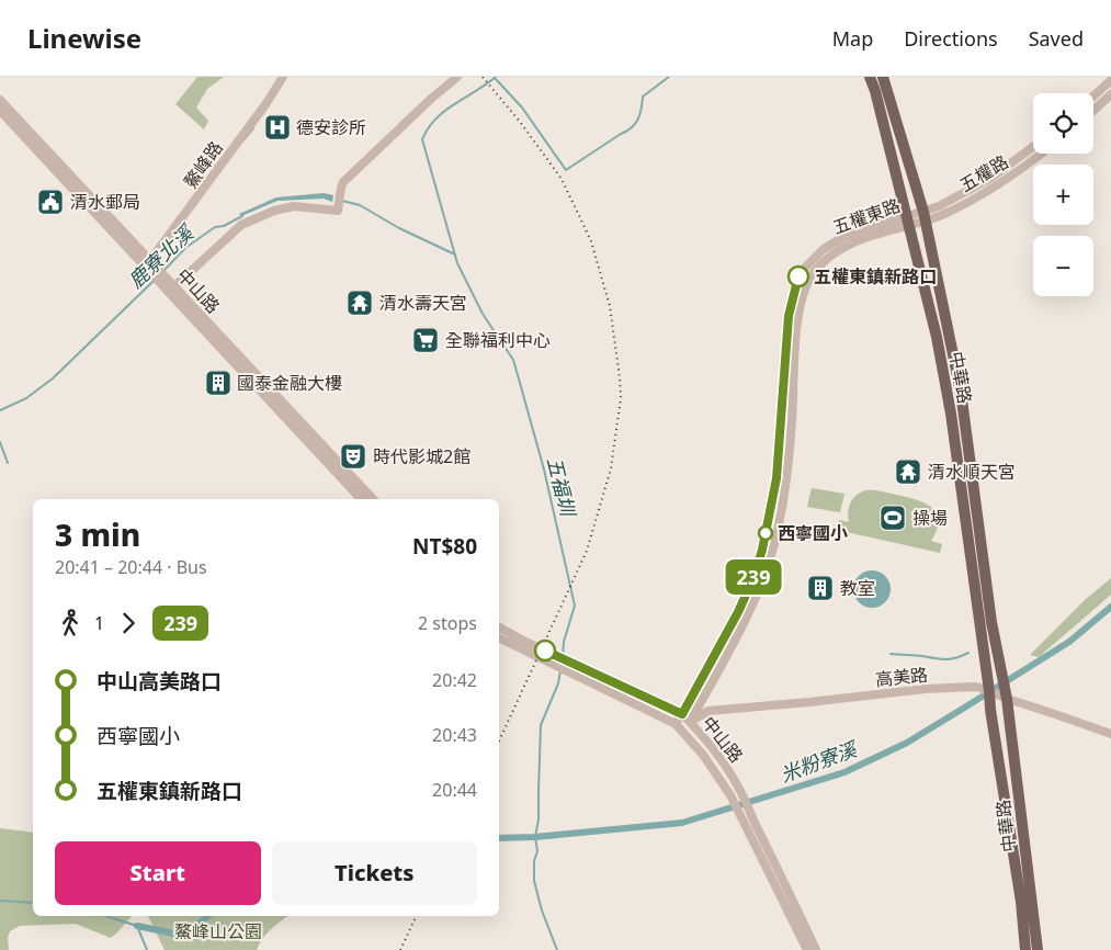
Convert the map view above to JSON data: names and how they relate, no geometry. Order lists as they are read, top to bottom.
{
  "streets": {
    "main road": ["中華路"],
    "street": [
      "鰲峰路",
      "五權路",
      "五權東路",
      "中山路",
      "高美路"
    ]
  },
  "crossings": [
    ["鰲峰路", "中山路"],
    ["五權路", "五權東路"],
    ["五權路", "中華路"],
    ["五權東路", "中山路"],
    ["五權東路", "中華路"],
    ["五權東路", "高美路"],
    ["中山路", "高美路"],
    ["中華路", "高美路"]
  ],
  "water": ["鹿寮北溪", "五福圳", "米粉寮溪"],
  "parks": ["鰲峰山公園"],
  "places": {
    "hospital": ["德安診所"],
    "public building": ["清水郵局"],
    "other": ["五權東鎮新路口", "西寧國小"],
    "temple": ["清水壽天宮", "清水順天宮"],
    "supermarket": ["全聯福利中心"],
    "building": ["國泰金融大樓", "教室"],
    "theatre": ["時代影城2館"],
    "sports": ["操場"]
  },
  "lines": ["bus line 239"],
  "page": {
    "header": "Linewise",
    "nav": ["Map", "Directions", "Saved"],
    "on_map": "239",
    "map_buttons": ["+", "−"],
    "heading": ["3 min", "20:41 – 20:44 · Bus", "NT$80"],
    "legs": ["1", "239", "2 stops"],
    "list": [
      {
        "name": "中山高美路口",
        "value": "20:42"
      },
      {
        "name": "西寧國小",
        "value": "20:43"
      },
      {
        "name": "五權東鎮新路口",
        "value": "20:44"
      }
    ],
    "buttons": ["Start", "Tickets"]
  }
}
